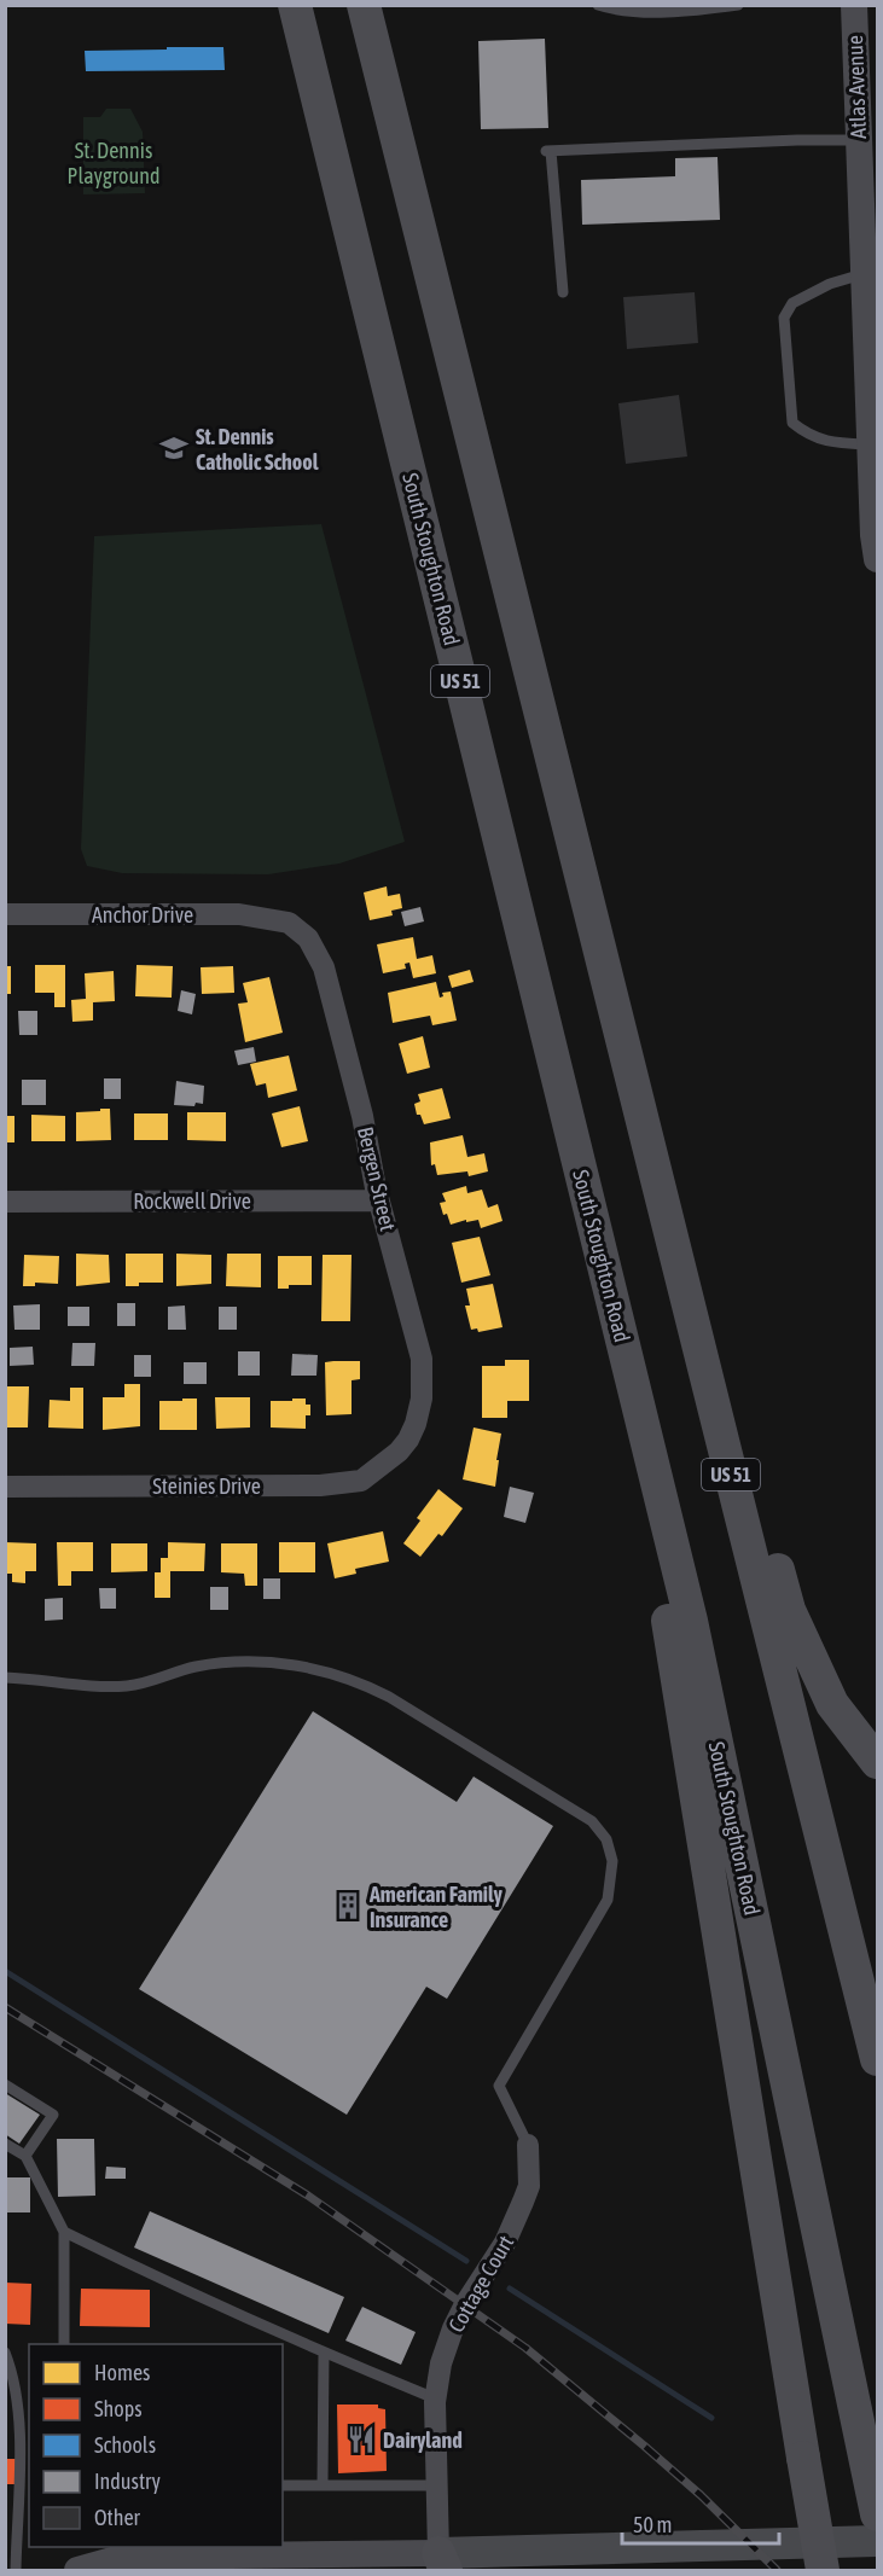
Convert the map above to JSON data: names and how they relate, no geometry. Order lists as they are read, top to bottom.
{
  "streets": {
    "main road": ["South Stoughton Road", "US 51"],
    "street": [
      "Atlas Avenue",
      "Anchor Drive",
      "Bergen Street",
      "Rockwell Drive",
      "Steinies Drive",
      "Cottage Court"
    ]
  },
  "crossings": [
    ["Anchor Drive", "Bergen Street"],
    ["Bergen Street", "Rockwell Drive"],
    ["Bergen Street", "Steinies Drive"]
  ],
  "parks": ["St. Dennis Playground"],
  "places": {
    "school or university": ["St. Dennis Catholic School"],
    "building": ["American Family Insurance"],
    "restaurant": ["Dairyland"]
  },
  "legend": [
    "Homes",
    "Shops",
    "Schools",
    "Industry",
    "Other"
  ],
  "scale_bar": "50 m"
}
